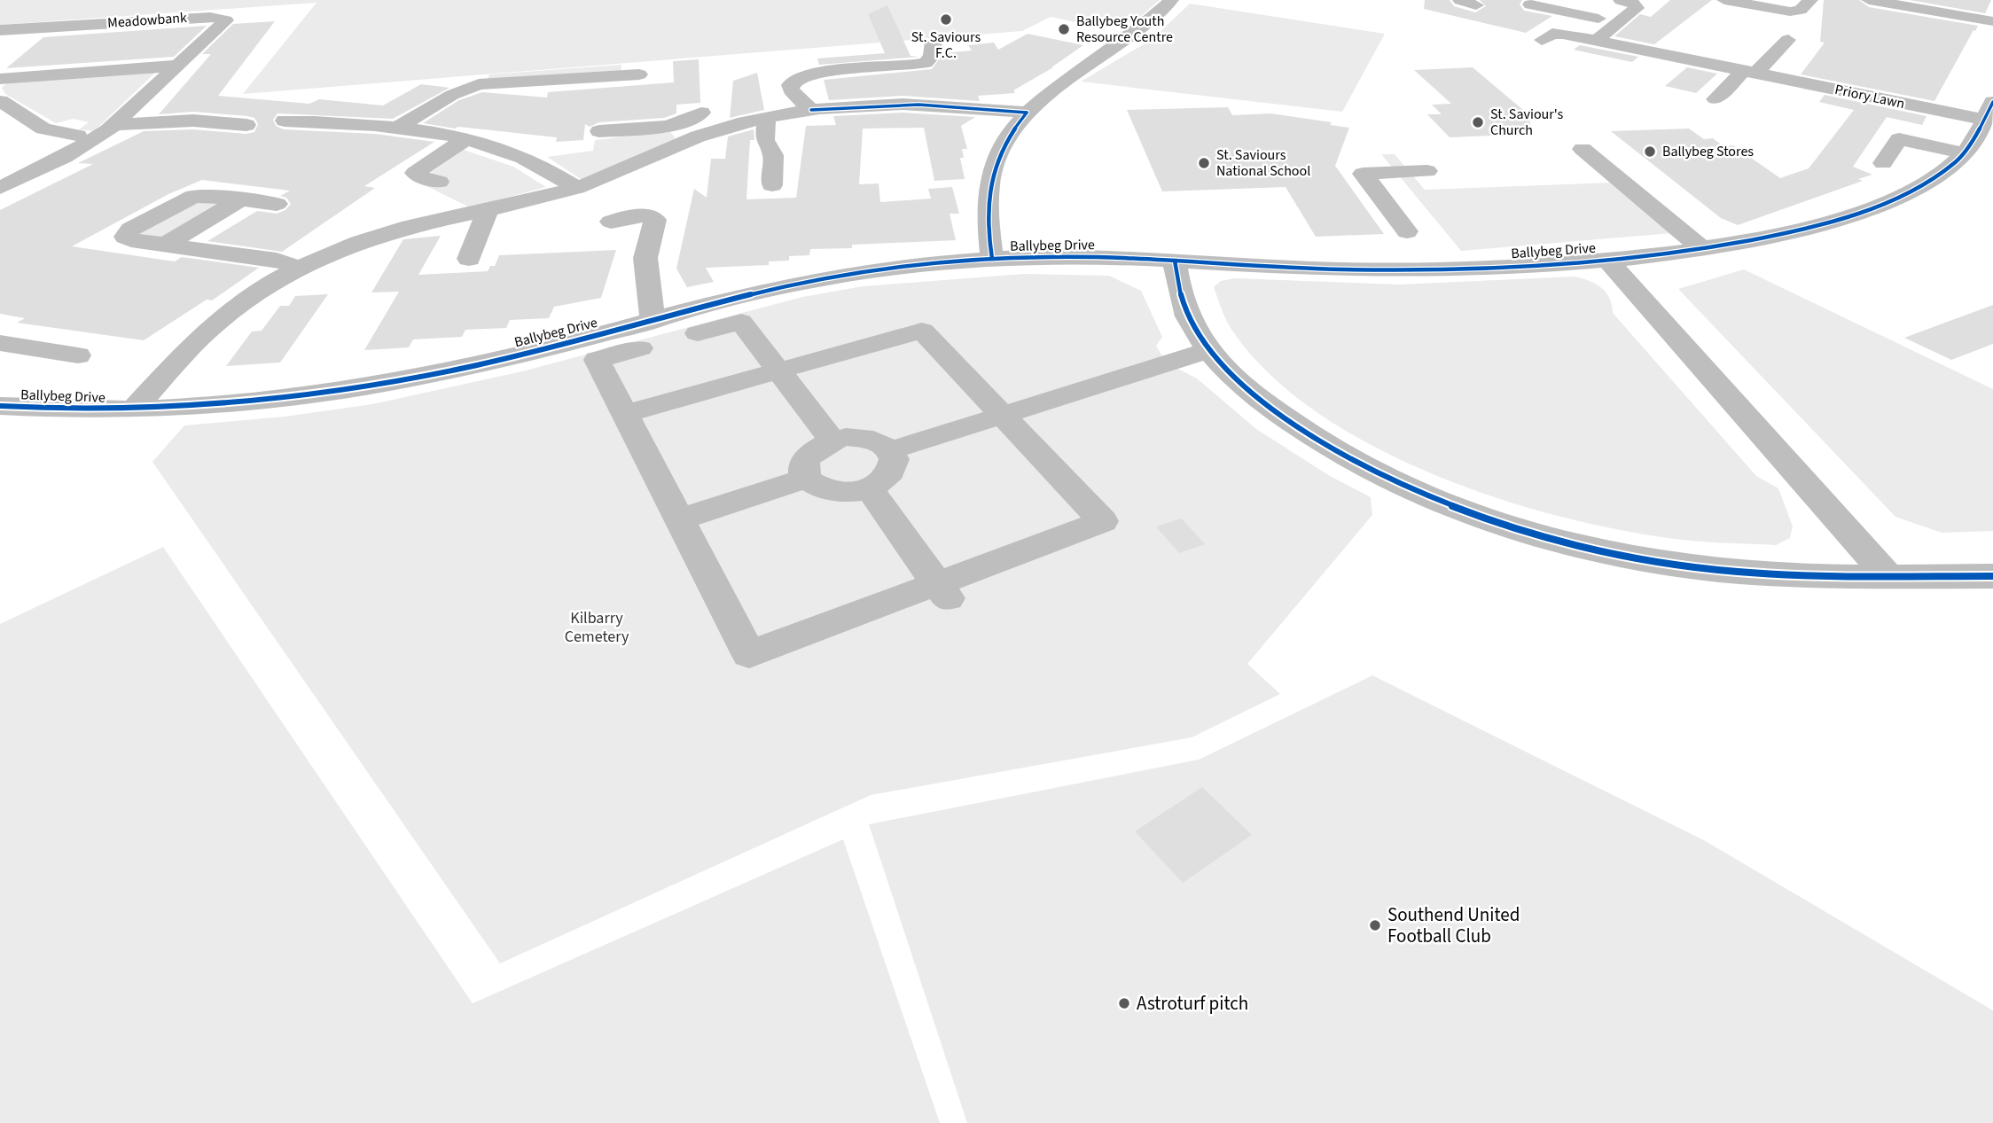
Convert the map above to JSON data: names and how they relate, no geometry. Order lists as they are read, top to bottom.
{
  "streets": {
    "street": ["Meadowbank", "Priory Lawn", "Ballybeg Drive"]
  },
  "crossings": [
    ["Priory Lawn", "Ballybeg Drive"]
  ],
  "parks": ["Kilbarry Cemetery"],
  "places": [
    "St. Saviours F.C.",
    "Ballybeg Youth Resource Centre",
    "St. Saviour's Church",
    "Ballybeg Stores",
    "St. Saviours National School",
    "Southend United Football Club",
    "Astroturf pitch"
  ]
}
